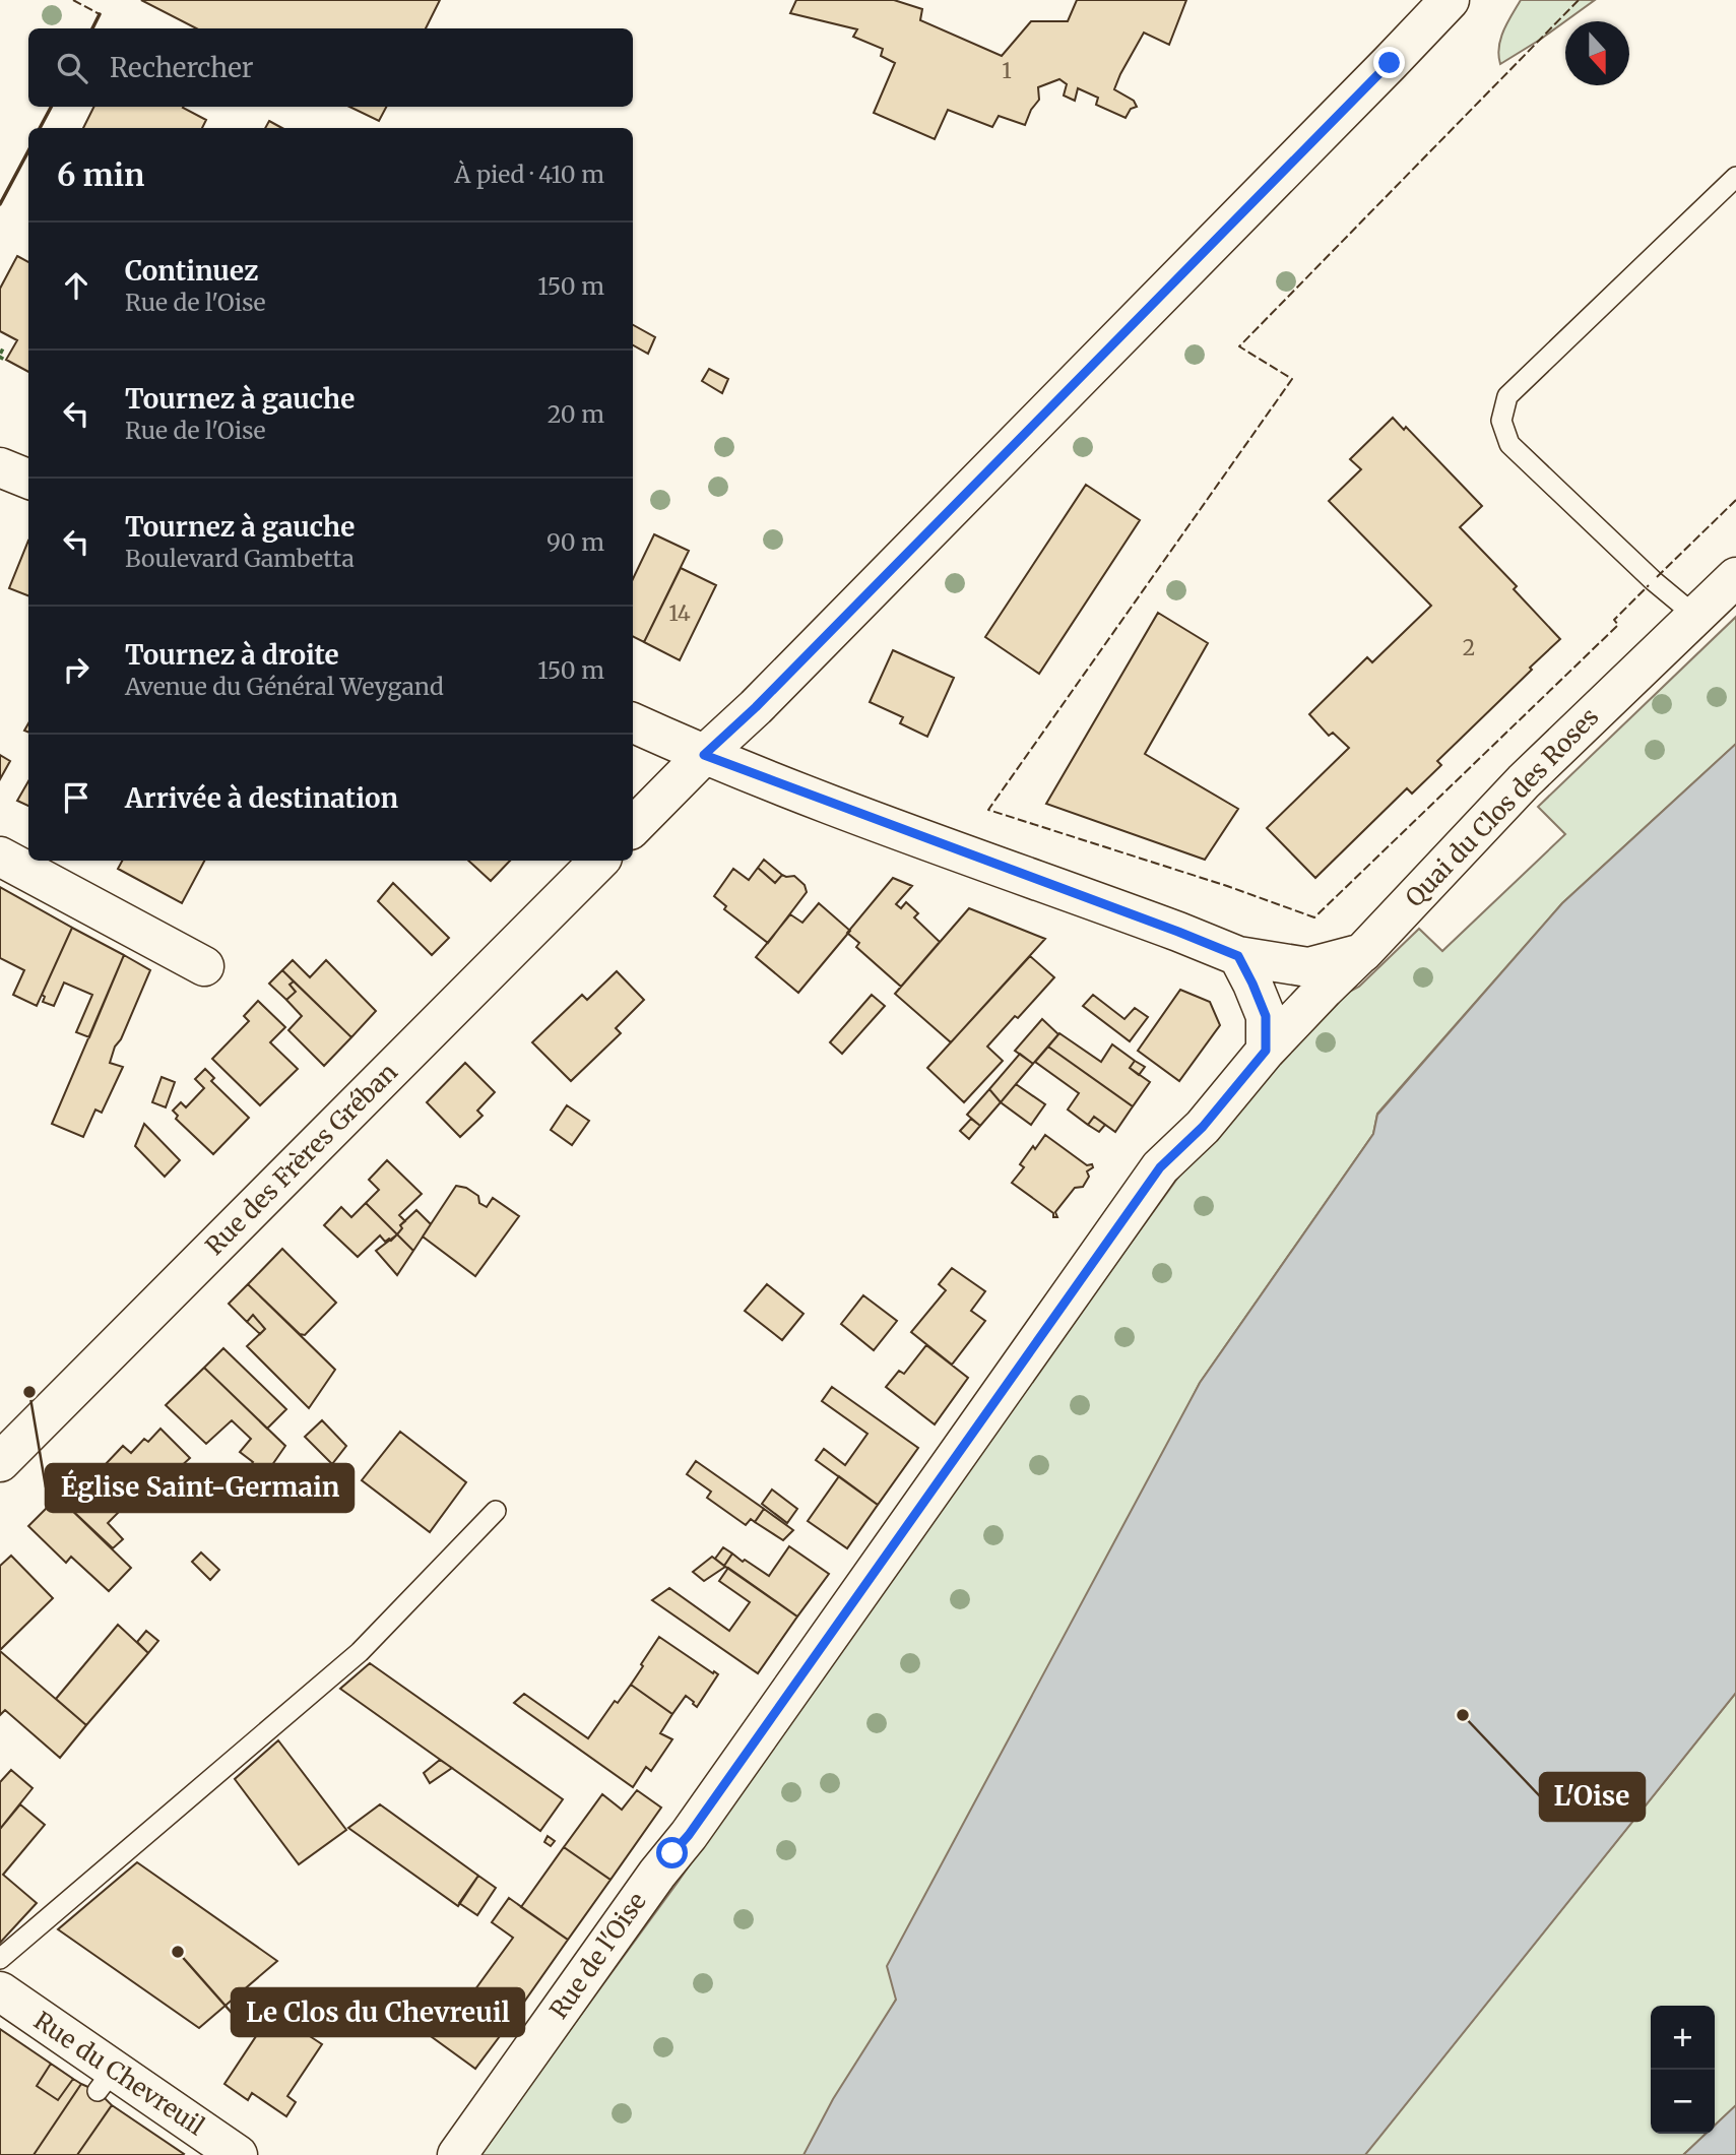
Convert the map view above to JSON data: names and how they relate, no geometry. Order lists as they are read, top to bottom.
{
  "streets": {
    "street": [
      "Quai du Clos des Roses",
      "Rue des Frères Gréban",
      "Rue de l'Oise",
      "Rue du Chevreuil"
    ]
  },
  "crossings": [
    ["Quai du Clos des Roses", "Rue de l'Oise"]
  ],
  "places": ["Église Saint-Germain", "L'Oise", "Le Clos du Chevreuil"],
  "house_numbers": ["1", "14", "2"],
  "north": "bottom",
  "page": {
    "search": "Rechercher",
    "heading": ["6 min", "À pied · 410 m"],
    "list": [
      ["Continuez", "Rue de l'Oise", "150 m"],
      ["Tournez à gauche", "Rue de l'Oise", "20 m"],
      ["Tournez à gauche", "Boulevard Gambetta", "90 m"],
      ["Tournez à droite", "Avenue du Général Weygand", "150 m"],
      "Arrivée à destination"
    ],
    "map_buttons": ["+", "−"]
  }
}
